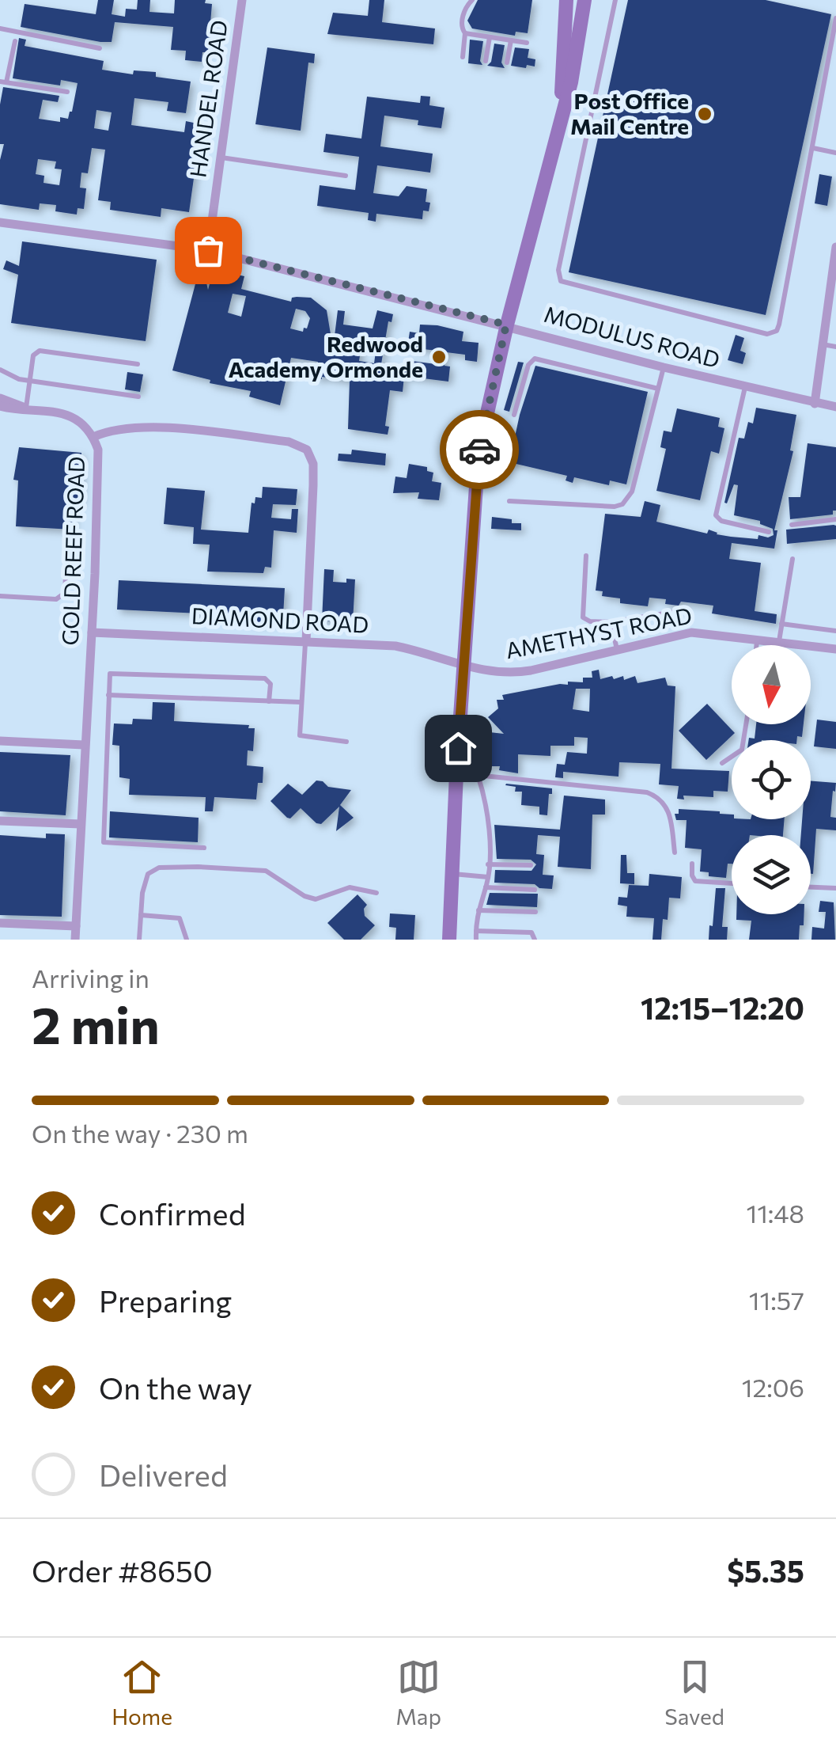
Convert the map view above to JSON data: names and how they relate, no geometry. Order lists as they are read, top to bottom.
{
  "streets": {
    "street": [
      "HANDEL ROAD",
      "MODULUS ROAD",
      "GOLD REEF ROAD",
      "DIAMOND ROAD",
      "AMETHYST ROAD"
    ]
  },
  "crossings": [
    ["HANDEL ROAD", "MODULUS ROAD"],
    ["GOLD REEF ROAD", "DIAMOND ROAD"],
    ["DIAMOND ROAD", "AMETHYST ROAD"]
  ],
  "places": ["Post Office Mail Centre", "Redwood Academy Ormonde"],
  "north": "bottom",
  "page": {
    "heading": ["2 min", "Arriving in", "12:15–12:20"],
    "panel": ["Order #8650", "$5.35"],
    "bar": "On the way · 230 m",
    "list": [
      ["Confirmed", "11:48"],
      ["Preparing", "11:57"],
      ["On the way", "12:06"],
      "Delivered"
    ],
    "tabs": ["Home", "Map", "Saved"]
  }
}
